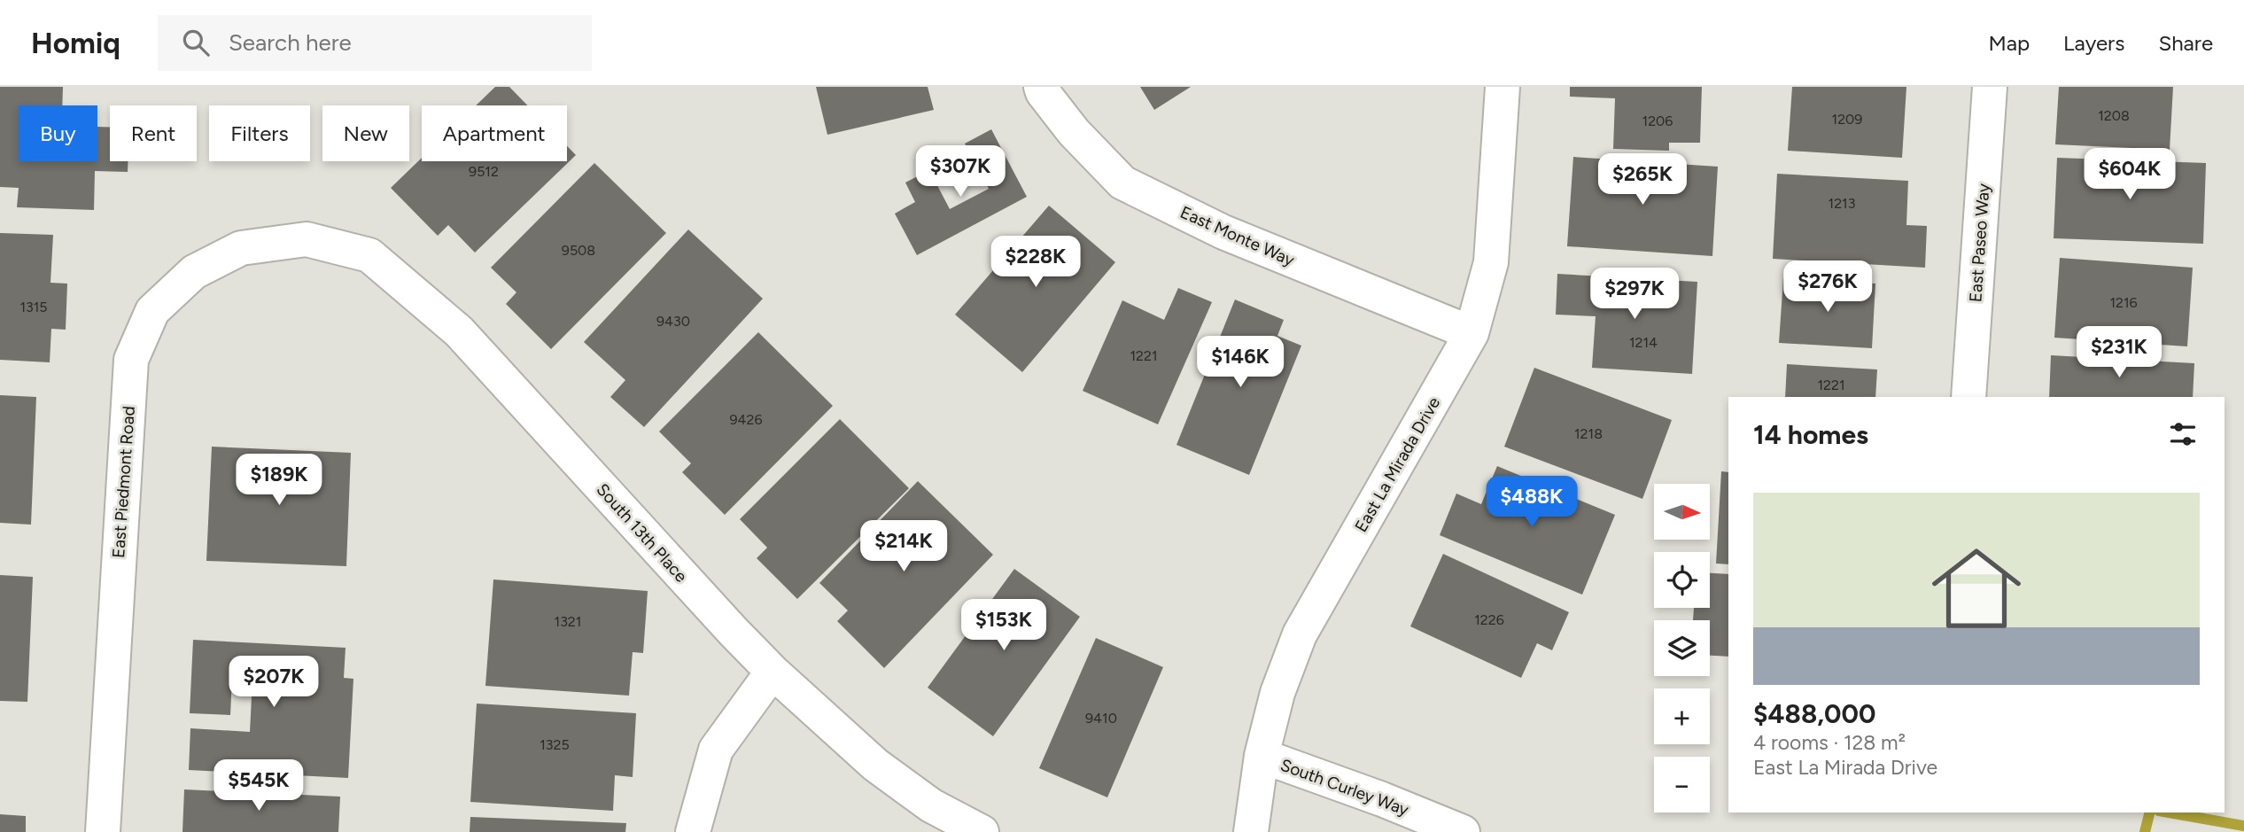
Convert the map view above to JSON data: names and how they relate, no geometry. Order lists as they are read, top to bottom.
{
  "streets": {
    "street": [
      "East Monte Way",
      "East Paseo Way",
      "East La Mirada Drive",
      "East Piedmont Road",
      "South 13th Place",
      "South Curley Way"
    ]
  },
  "crossings": [
    ["East Monte Way", "East La Mirada Drive"],
    ["East La Mirada Drive", "South Curley Way"],
    ["East Piedmont Road", "South 13th Place"]
  ],
  "house_numbers": [
    "1208",
    "1209",
    "1206",
    "9512",
    "1213",
    "9508",
    "1216",
    "1315",
    "9430",
    "1214",
    "1221",
    "1221",
    "9426",
    "1218",
    "1226",
    "1321",
    "9410",
    "1325"
  ],
  "north": "right",
  "page": {
    "header": "Homiq",
    "search": "Search here",
    "nav": ["Map", "Layers", "Share"],
    "chip": [
      "Buy",
      "Rent",
      "Filters",
      "New",
      "Apartment"
    ],
    "price": [
      "$307K",
      "$604K",
      "$265K",
      "$228K",
      "$276K",
      "$297K",
      "$231K",
      "$146K",
      "$189K",
      "$488K",
      "$214K",
      "$153K",
      "$207K",
      "$545K"
    ],
    "heading": "14 homes",
    "list": [
      {
        "name": "$488,000",
        "note": "4 rooms · 128 m² · East La Mirada Drive"
      }
    ],
    "map_buttons": ["+", "−"]
  }
}
